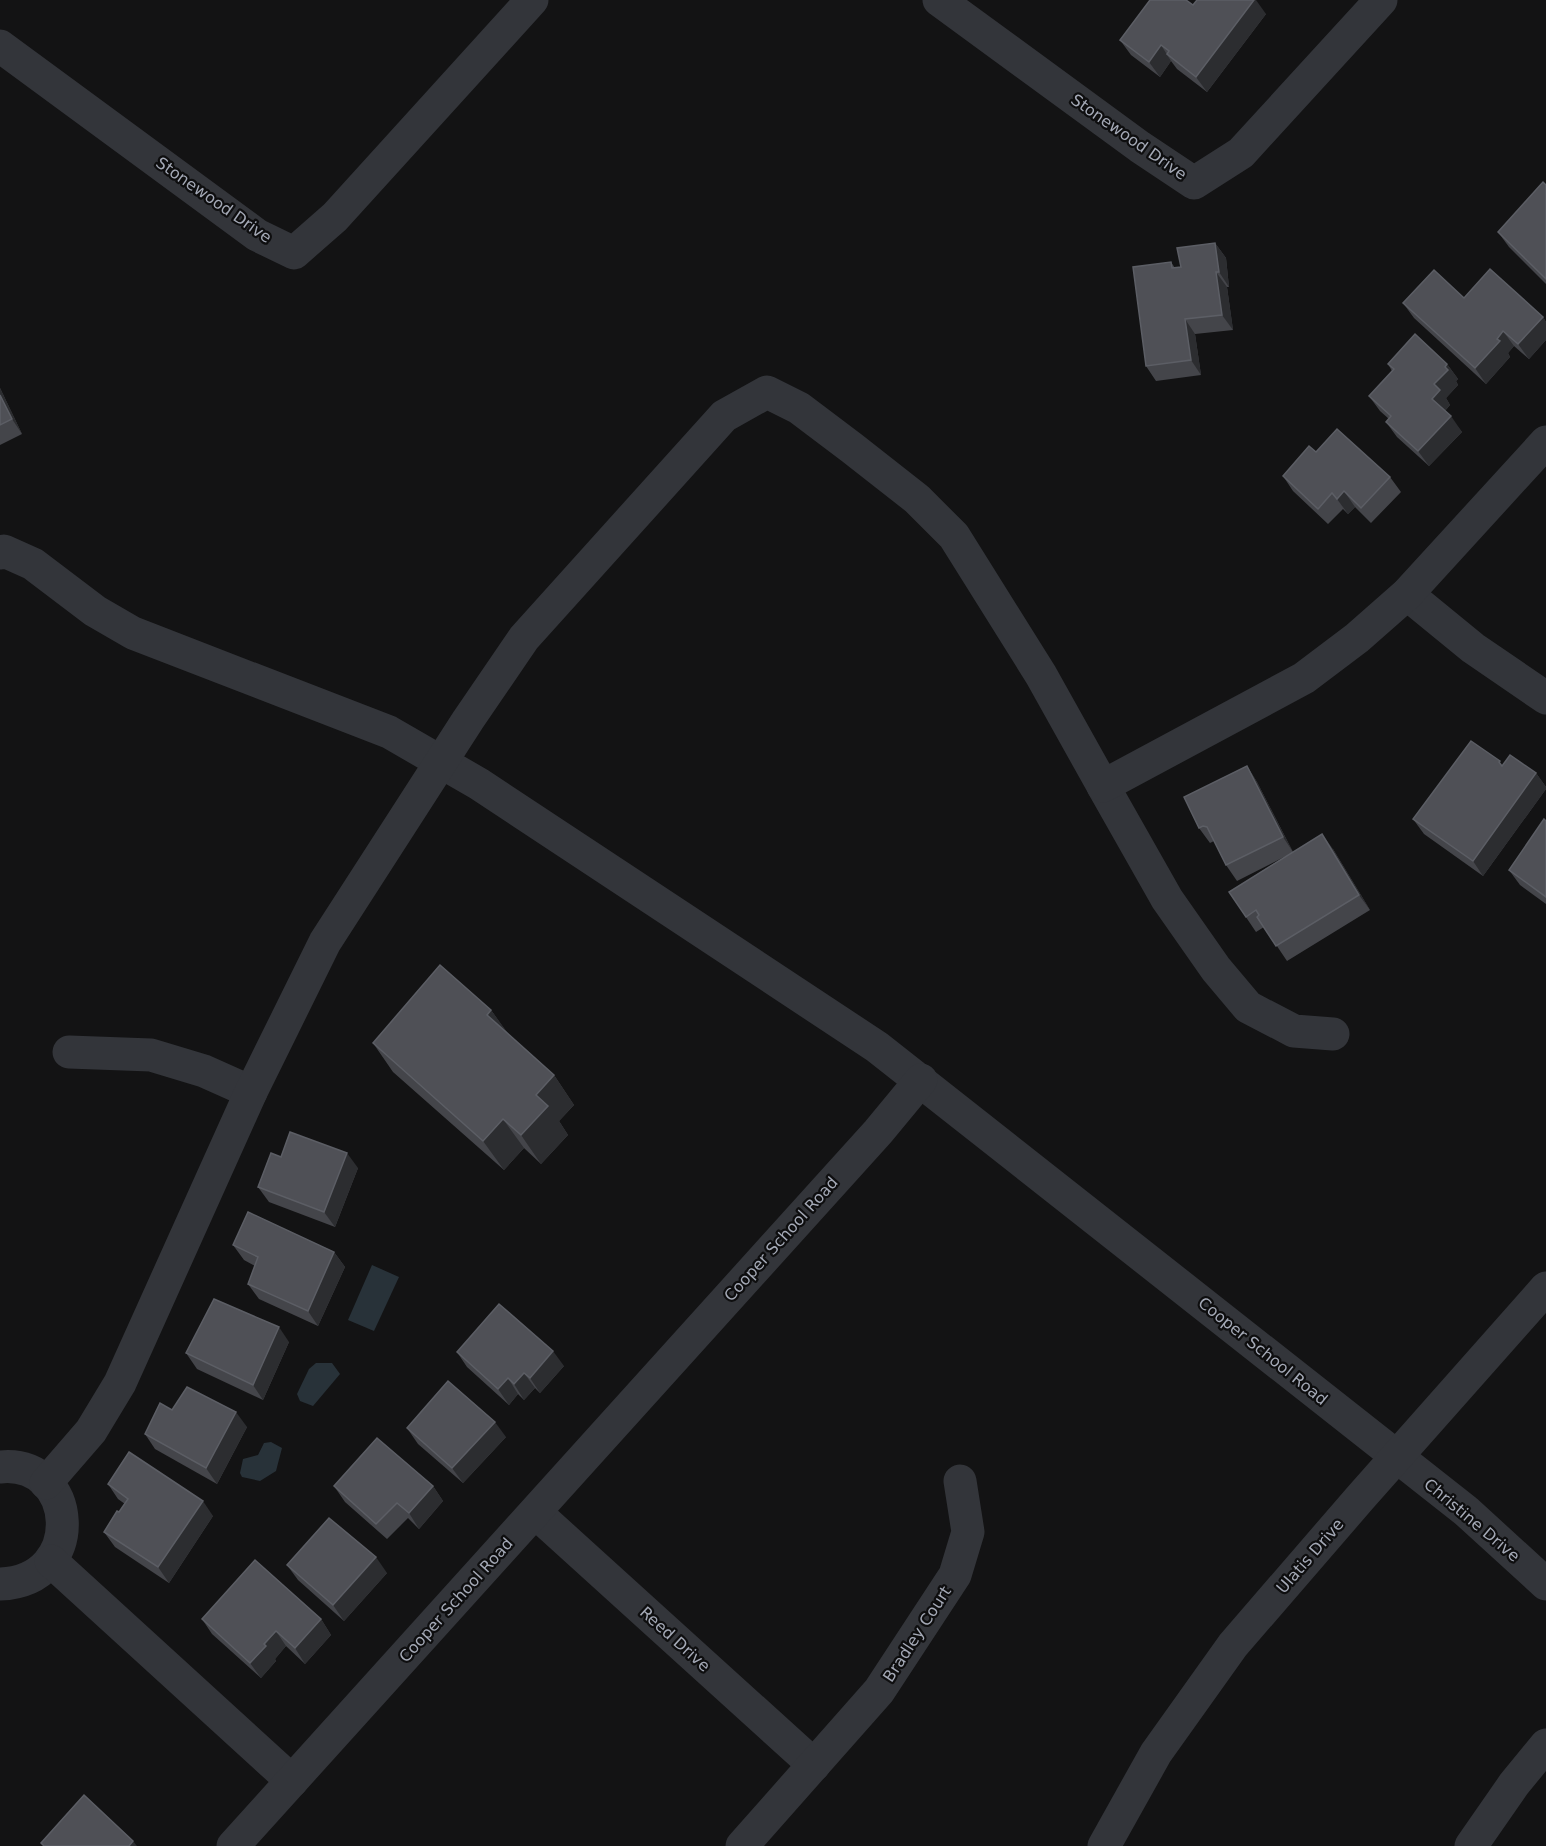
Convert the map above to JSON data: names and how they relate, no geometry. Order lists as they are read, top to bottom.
{
  "streets": {
    "street": [
      "Stonewood Drive",
      "Cooper School Road",
      "Christine Drive",
      "Ulatis Drive",
      "Bradley Court",
      "Reed Drive"
    ]
  },
  "crossings": [
    ["Cooper School Road", "Christine Drive"],
    ["Cooper School Road", "Ulatis Drive"],
    ["Cooper School Road", "Reed Drive"],
    ["Christine Drive", "Ulatis Drive"],
    ["Bradley Court", "Reed Drive"]
  ]
}
